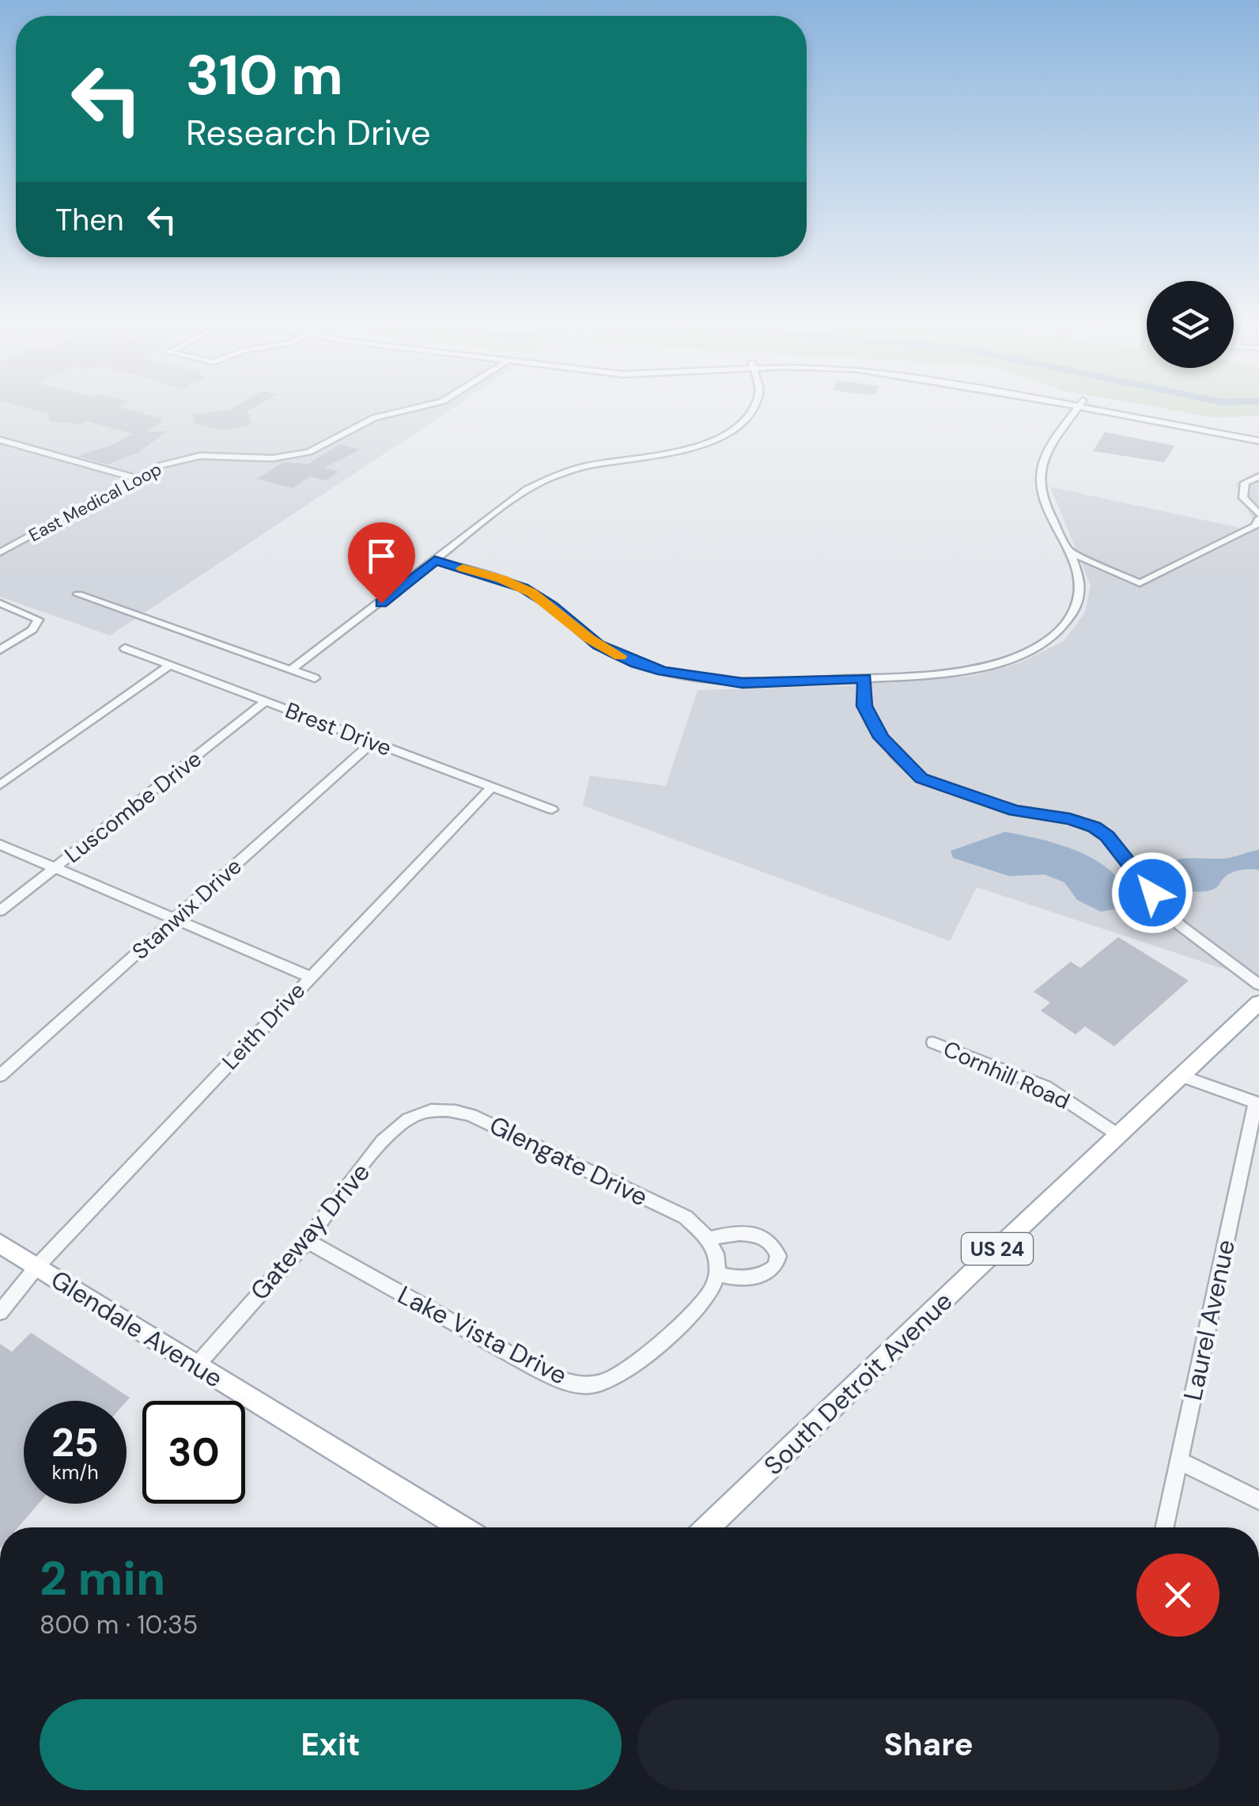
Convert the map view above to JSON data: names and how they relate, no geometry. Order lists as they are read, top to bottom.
{
  "streets": {
    "main road": ["US 24", "Glendale Avenue", "South Detroit Avenue"],
    "street": [
      "East Medical Loop",
      "Brest Drive",
      "Luscombe Drive",
      "Stanwix Drive",
      "Leith Drive",
      "Cornhill Road",
      "Glengate Drive",
      "Gateway Drive",
      "Laurel Avenue",
      "Lake Vista Drive"
    ]
  },
  "crossings": [
    ["Brest Drive", "Luscombe Drive"],
    ["Brest Drive", "Stanwix Drive"],
    ["Brest Drive", "Leith Drive"],
    ["Leith Drive", "Glendale Avenue"],
    ["Cornhill Road", "South Detroit Avenue"],
    ["Glengate Drive", "Gateway Drive"],
    ["Gateway Drive", "Glendale Avenue"],
    ["Gateway Drive", "Lake Vista Drive"]
  ],
  "page": {
    "turn": ["310 m", "Research Drive"],
    "then": "Then",
    "speed": "25 km/h",
    "limit": "30",
    "heading": ["2 min", "800 m · 10:35"],
    "buttons": ["Exit", "Share"]
  }
}
